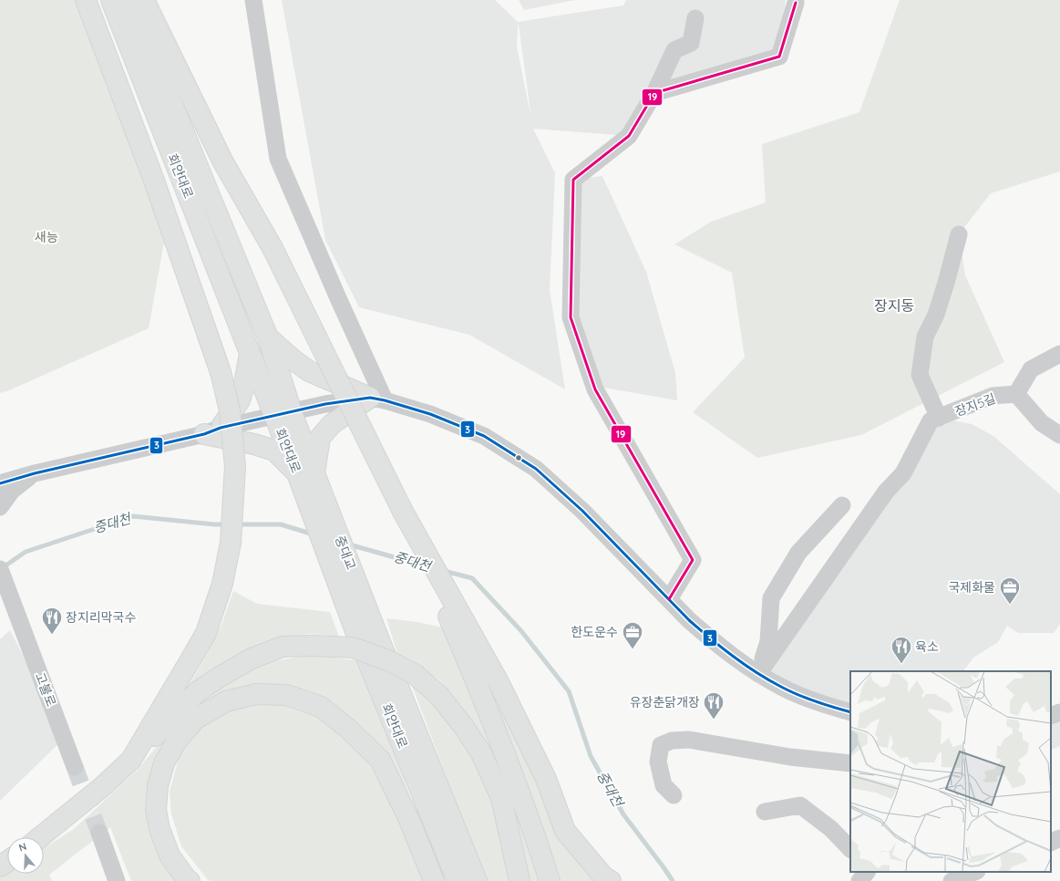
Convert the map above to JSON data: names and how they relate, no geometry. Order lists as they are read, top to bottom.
{
  "streets": {
    "main road": ["회안대로", "중대교"],
    "street": ["장지5길", "고불로"]
  },
  "crossings": [
    ["회안대로", "중대교"]
  ],
  "districts": ["장지동"],
  "water": ["중대천"],
  "parks": ["새능"],
  "places": {
    "office": ["국제화물", "한도운수"],
    "restaurant": ["장지리막국수", "육소", "유장춘닭개장"]
  },
  "lines": ["transit line 19", "transit line 3"],
  "north": "top"
}
